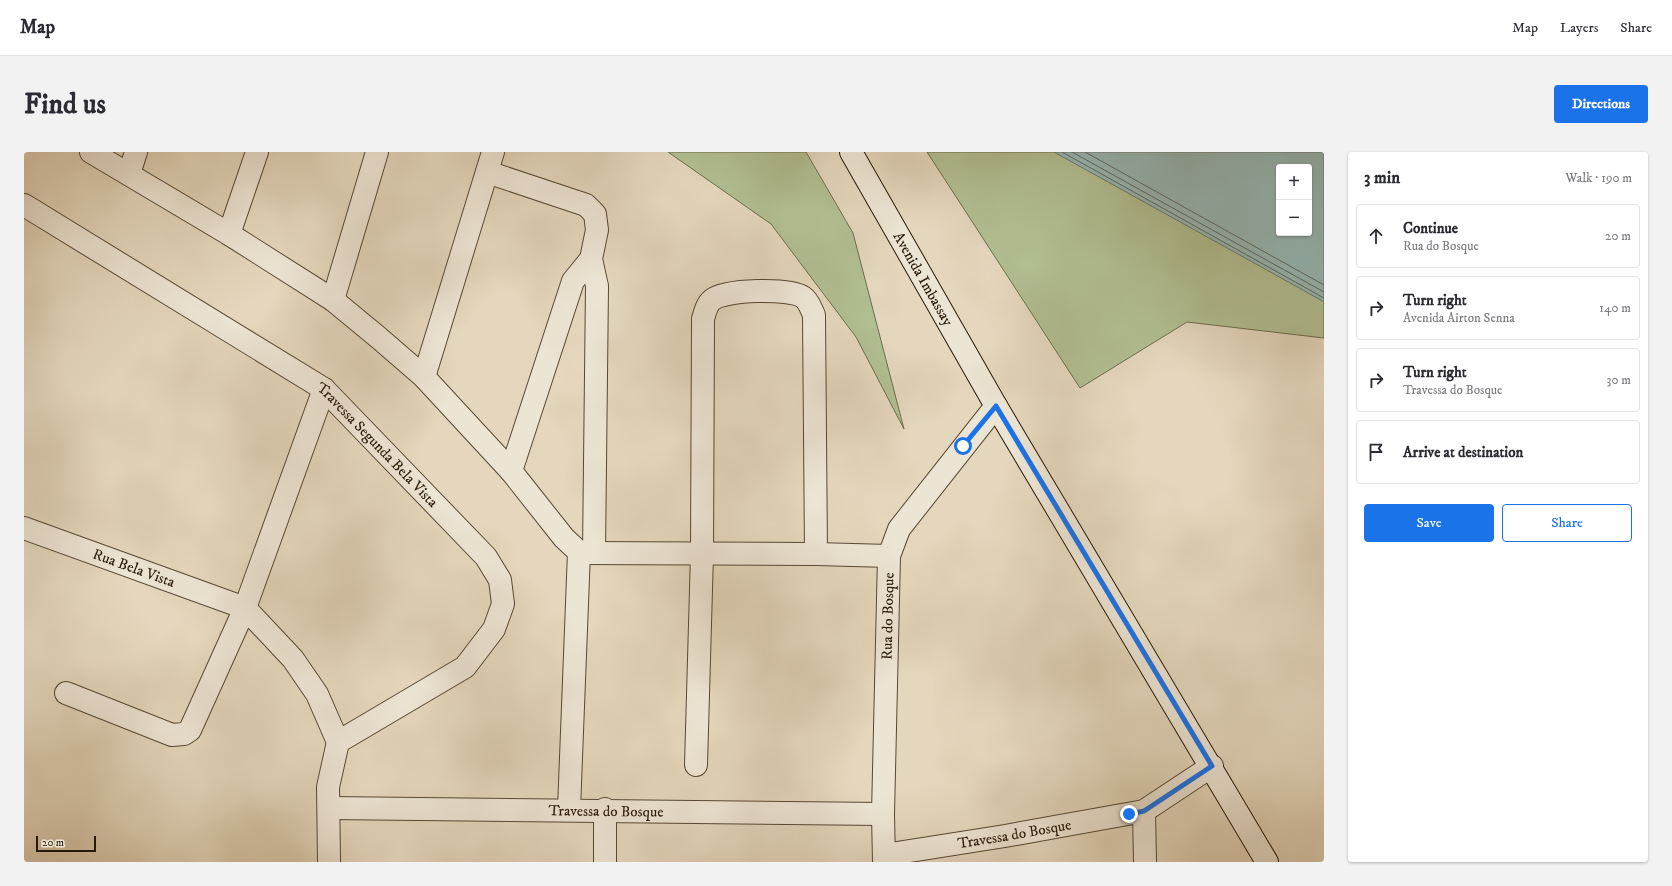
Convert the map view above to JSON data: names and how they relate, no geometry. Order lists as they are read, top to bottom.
{
  "streets": {
    "street": [
      "Avenida Imbassay",
      "Travessa Segunda Bela Vista",
      "Rua Bela Vista",
      "Rua do Bosque",
      "Travessa do Bosque"
    ]
  },
  "crossings": [
    ["Avenida Imbassay", "Rua do Bosque"],
    ["Avenida Imbassay", "Travessa do Bosque"],
    ["Travessa Segunda Bela Vista", "Rua Bela Vista"],
    ["Rua do Bosque", "Travessa do Bosque"]
  ],
  "scale_bar": "20 m",
  "page": {
    "header": "Map",
    "nav": ["Map", "Layers", "Share"],
    "buttons": [
      "Directions",
      ["Save", "Share"]
    ],
    "title": "Find us",
    "heading": ["3 min", "Walk · 190 m"],
    "map_buttons": ["+", "−"],
    "list": [
      ["Continue", "Rua do Bosque", "20 m"],
      ["Turn right", "Avenida Airton Senna", "140 m"],
      ["Turn right", "Travessa do Bosque", "30 m"],
      "Arrive at destination"
    ],
    "scale": "20 m"
  }
}
